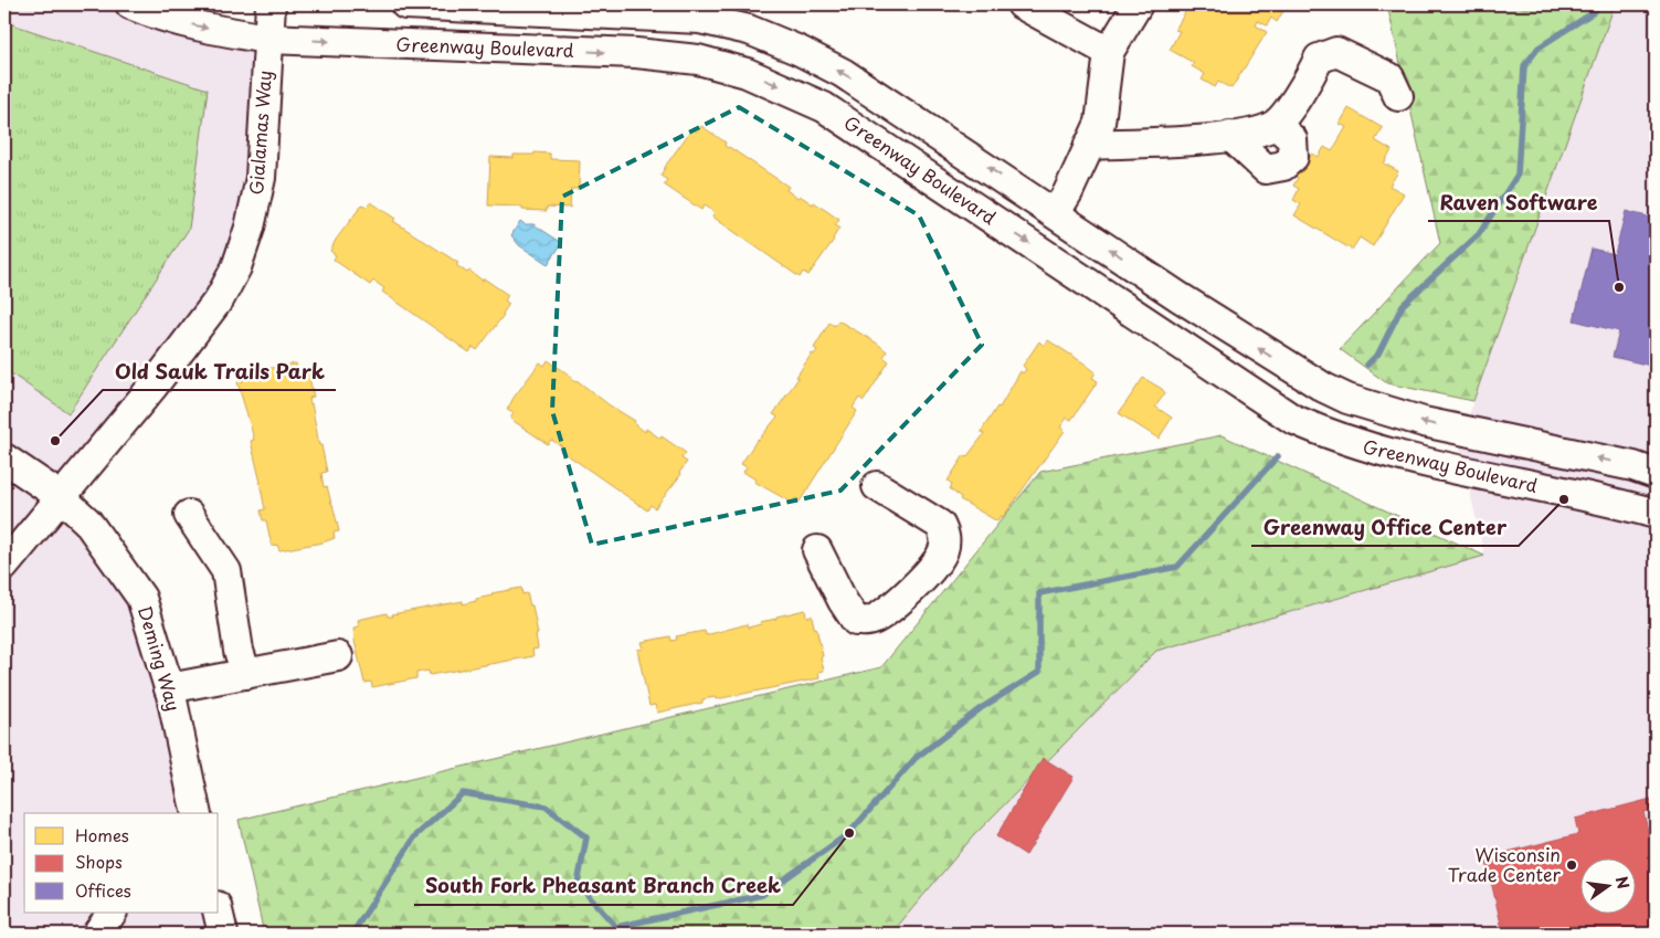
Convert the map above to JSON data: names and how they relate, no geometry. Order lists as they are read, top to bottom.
{
  "streets": {
    "street": ["Greenway Boulevard", "Gialamas Way", "Deming Way"]
  },
  "crossings": [
    ["Greenway Boulevard", "Gialamas Way"],
    ["Gialamas Way", "Deming Way"]
  ],
  "places": [
    "Raven Software",
    "Old Sauk Trails Park",
    "Greenway Office Center",
    "South Fork Pheasant Branch Creek",
    "Wisconsin Trade Center"
  ],
  "legend": ["Homes", "Shops", "Offices"],
  "north": "right"
}
